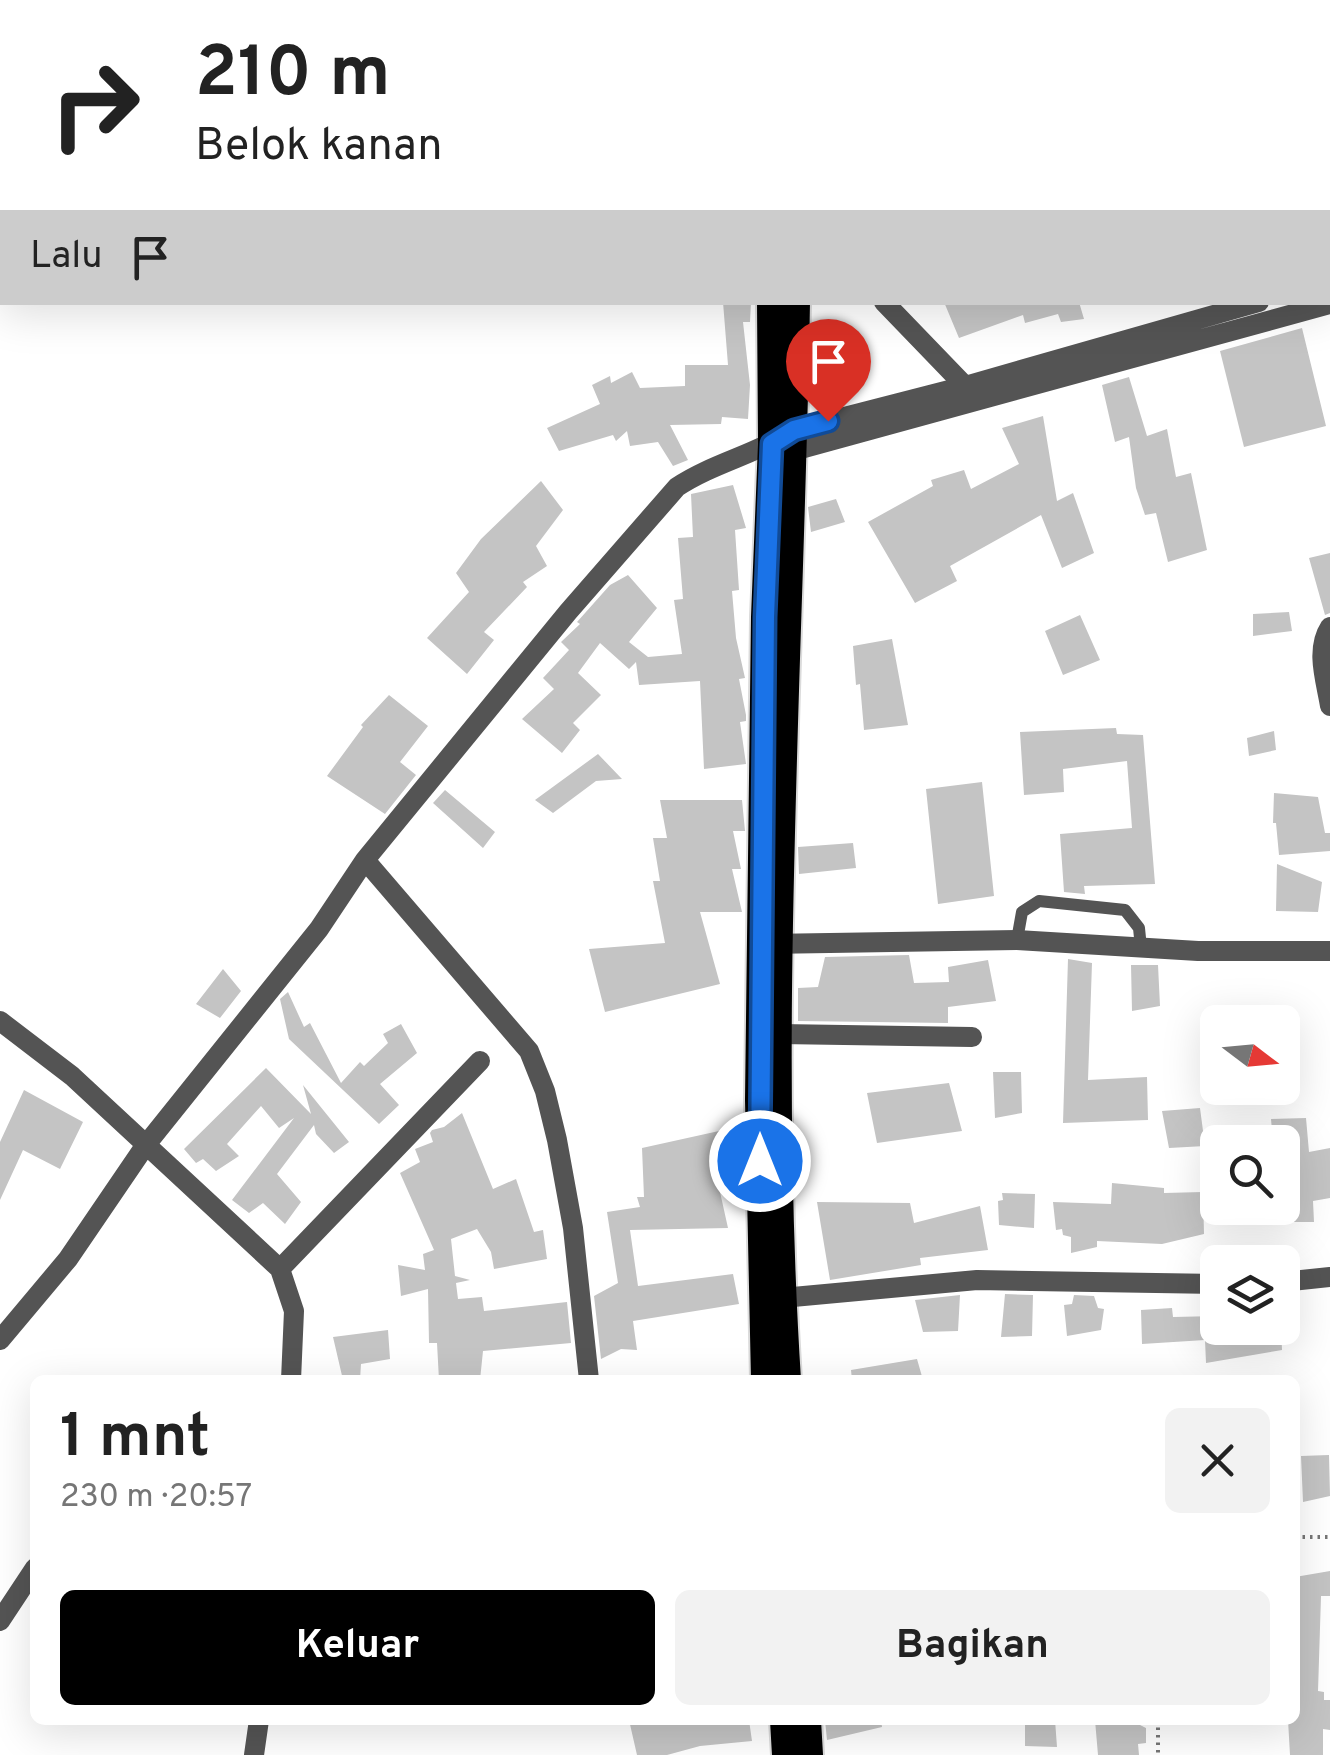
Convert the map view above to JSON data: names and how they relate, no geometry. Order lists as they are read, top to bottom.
{
  "north": "right",
  "page": {
    "turn": ["210 m", "Belok kanan"],
    "then": "Lalu",
    "heading": ["1 mnt", "230 m · 20:57"],
    "buttons": ["Keluar", "Bagikan"]
  }
}
